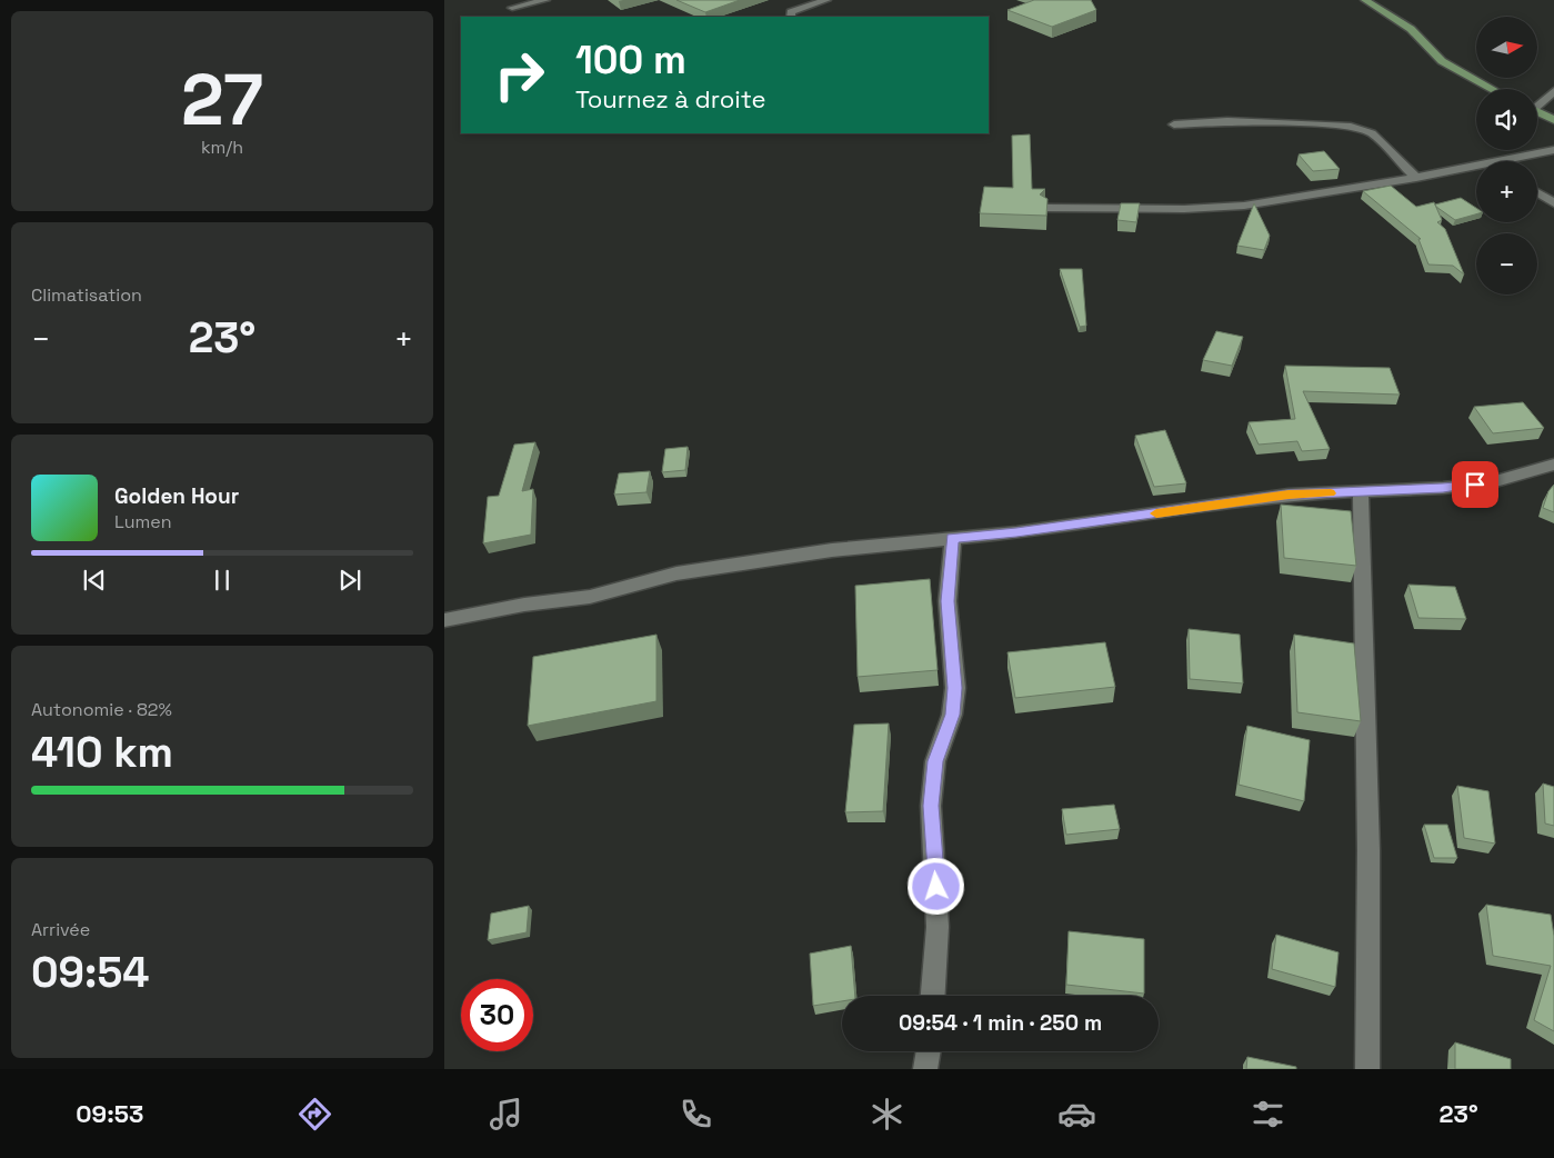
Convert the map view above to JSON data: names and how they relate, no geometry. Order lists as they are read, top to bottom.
{
  "north": "right",
  "page": {
    "tile": [
      ["27", "km/h"],
      "Climatisation",
      ["Autonomie · 82%", "410 km"],
      ["Arrivée", "09:54"]
    ],
    "map_buttons": ["+", "−"],
    "turn": ["100 m", "Tournez à droite"],
    "heat": ["−", "23°", "+"],
    "song": ["Golden Hour", "Lumen"],
    "limit": "30",
    "trip": "09:54 · 1 min · 250 m",
    "tabs": ["09:53", "23°"]
  }
}
